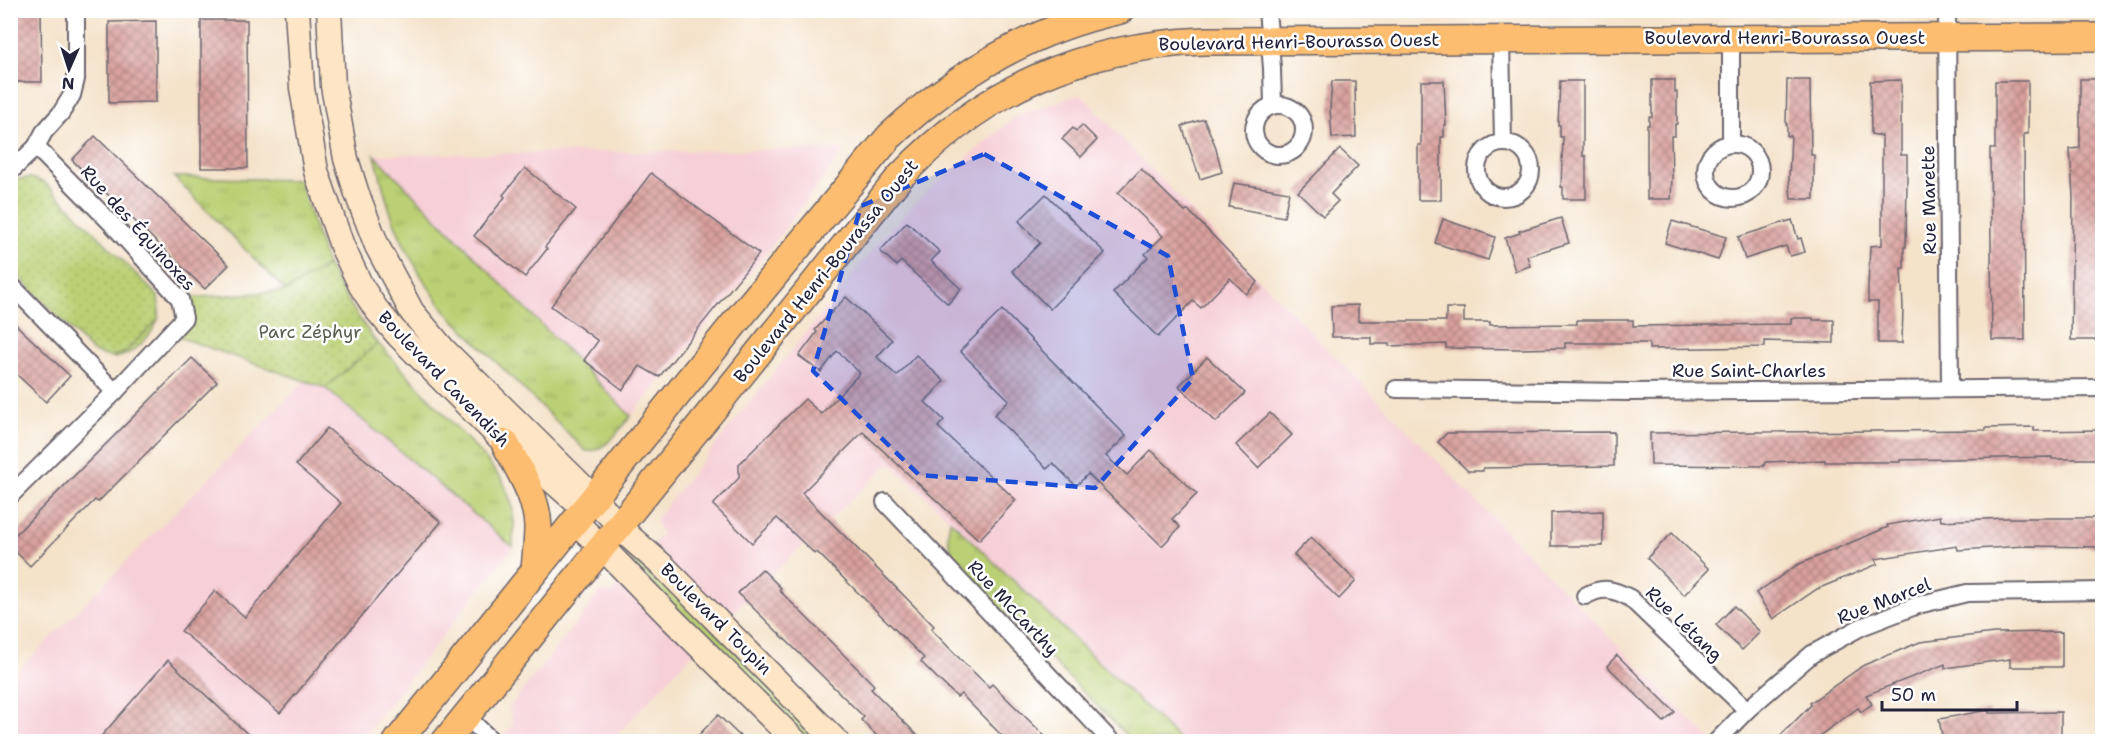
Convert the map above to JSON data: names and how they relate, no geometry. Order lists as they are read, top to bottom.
{
  "streets": {
    "main road": ["Boulevard Henri-Bourassa Ouest", "Boulevard Cavendish", "Boulevard Toupin"],
    "street": [
      "Rue Marette",
      "Rue des Équinoxes",
      "Rue Saint-Charles",
      "Rue Marcel",
      "Rue McCarthy",
      "Rue Létang"
    ]
  },
  "crossings": [
    ["Boulevard Henri-Bourassa Ouest", "Rue Marette"],
    ["Boulevard Henri-Bourassa Ouest", "Boulevard Cavendish"],
    ["Boulevard Henri-Bourassa Ouest", "Boulevard Toupin"],
    ["Rue Marette", "Rue Saint-Charles"],
    ["Boulevard Cavendish", "Boulevard Toupin"],
    ["Rue Marcel", "Rue Létang"]
  ],
  "parks": ["Parc Zéphyr"],
  "scale_bar": "50 m",
  "north": "bottom"
}
